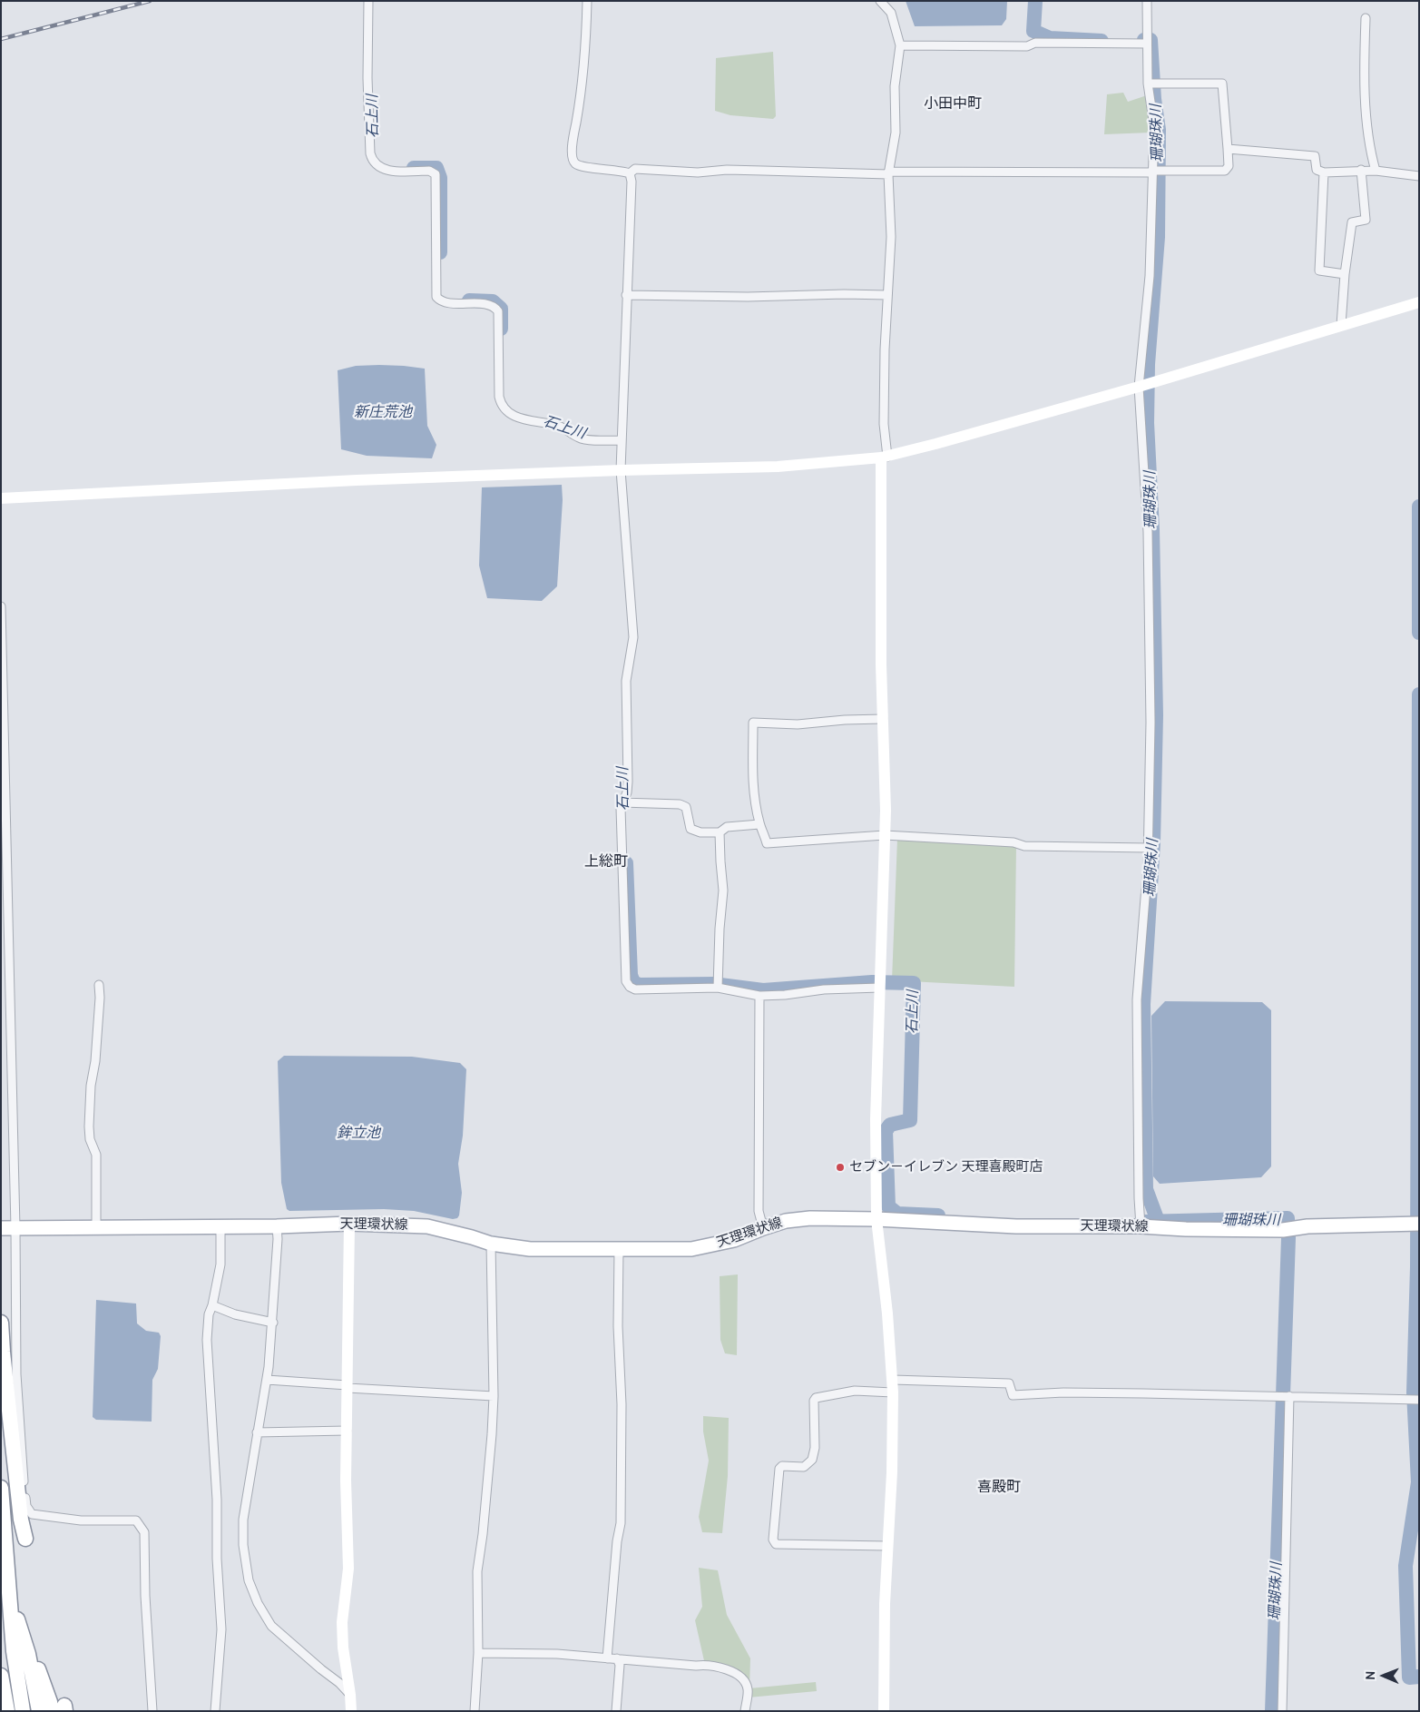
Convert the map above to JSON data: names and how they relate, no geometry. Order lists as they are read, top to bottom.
{
  "streets": {
    "main road": ["天理環状線"]
  },
  "districts": ["小田中町", "上総町", "喜殿町"],
  "water": [
    "石上川",
    "珊瑚珠川",
    "新庄荒池",
    "鉾立池"
  ],
  "places": ["セブン－イレブン 天理喜殿町店"],
  "north": "left"
}
